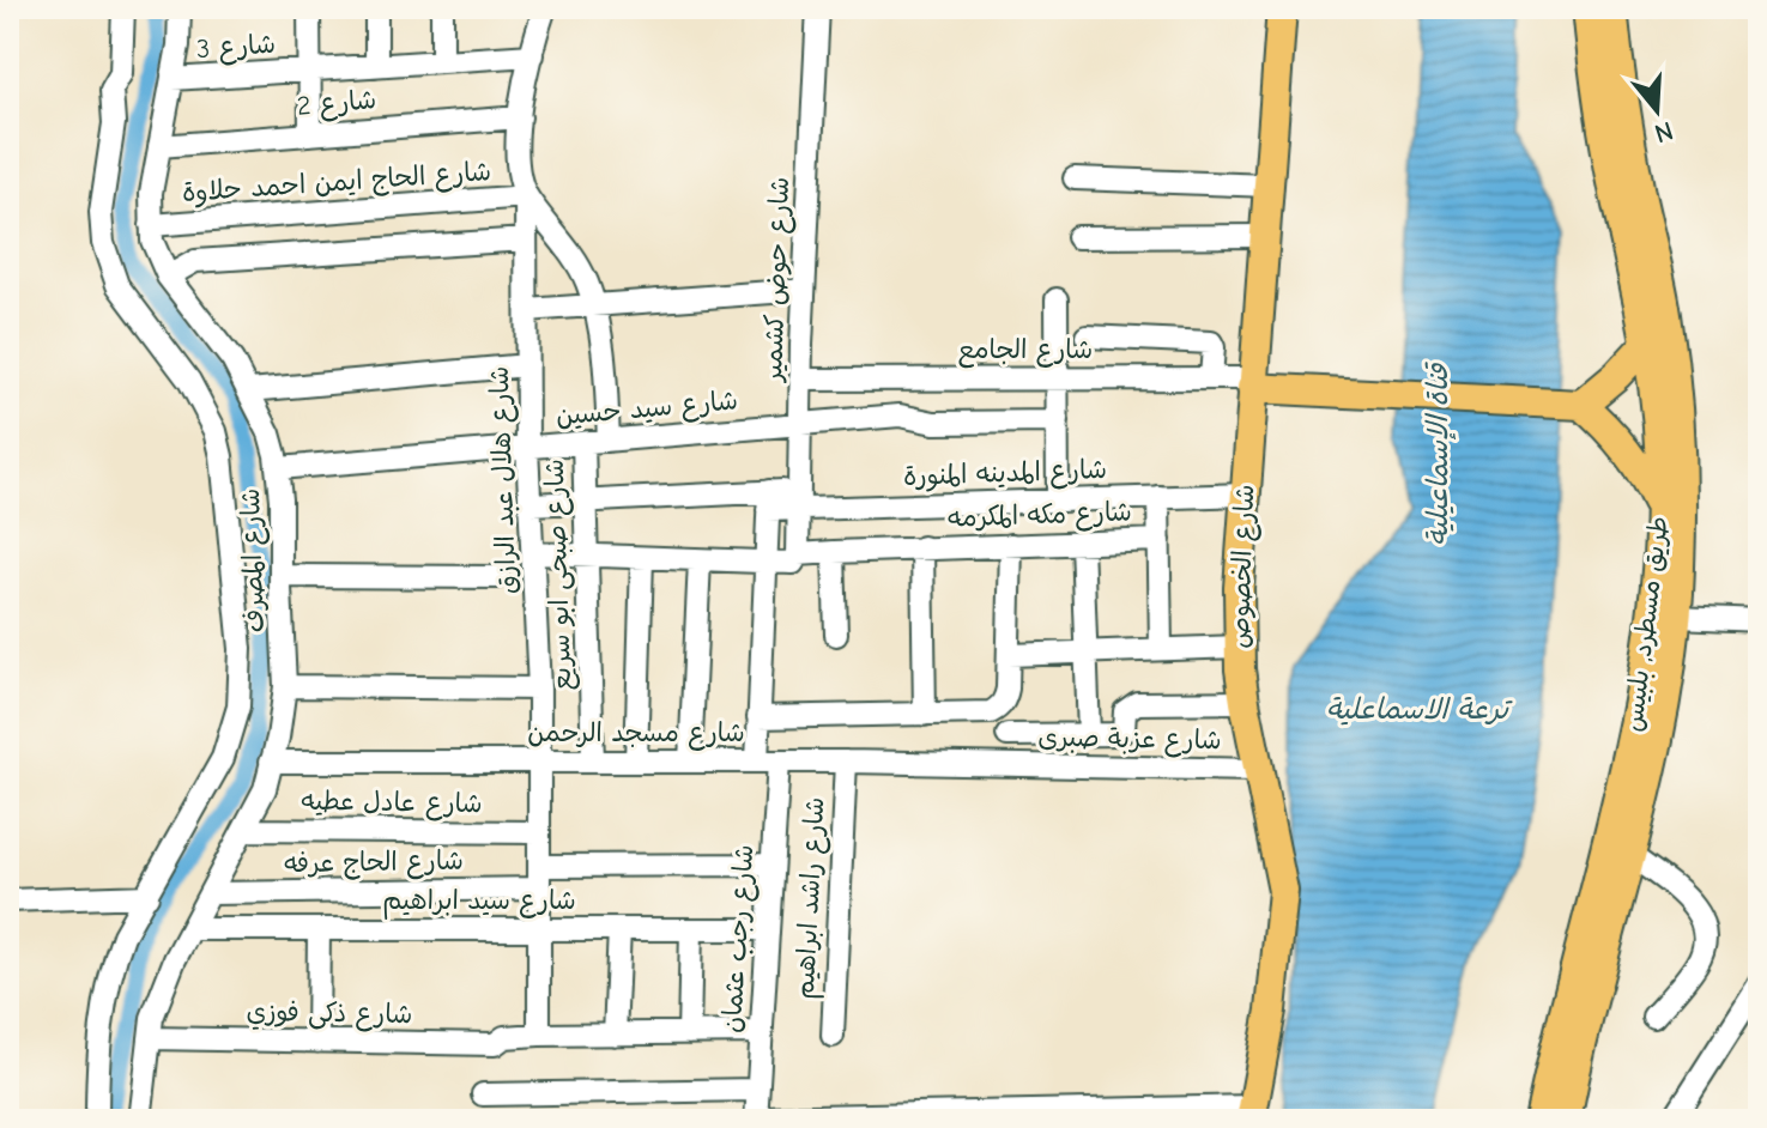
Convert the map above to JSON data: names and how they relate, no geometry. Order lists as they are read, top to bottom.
{
  "streets": {
    "main road": ["شارع الخصوص", "طريق مسطرد, بلبيس"],
    "street": [
      "شارع 3",
      "شارع 2",
      "شارع الحاج ايمن احمد حلاوة",
      "شارع حوض كشمير",
      "شارع الجامع",
      "شارع سيد حسين",
      "شارع المدينه المنورة",
      "شارع هلال عبد الرازق",
      "شارع مكه المكرمه",
      "شارع المصرف",
      "شارع صبحى ابو سريع",
      "شارع مسجد الرحمن",
      "شارع عزبة صبرى",
      "شارع عادل عطيه",
      "شارع الحاج عرفه",
      "شارع راشد ابراهيم",
      "شارع سيد ابراهيم",
      "شارع رجب عثمان",
      "شارع ذكى فوزي"
    ]
  },
  "crossings": [
    ["شارع 3", "شارع المصرف"],
    ["شارع 2", "شارع المصرف"],
    ["شارع الحاج ايمن احمد حلاوة", "شارع هلال عبد الرازق"],
    ["شارع الحاج ايمن احمد حلاوة", "شارع المصرف"],
    ["شارع حوض كشمير", "شارع الجامع"],
    ["شارع حوض كشمير", "شارع سيد حسين"],
    ["شارع حوض كشمير", "شارع المدينه المنورة"],
    ["شارع حوض كشمير", "شارع مكه المكرمه"],
    ["شارع الجامع", "شارع الخصوص"],
    ["شارع سيد حسين", "شارع هلال عبد الرازق"],
    ["شارع سيد حسين", "شارع المصرف"],
    ["شارع سيد حسين", "شارع صبحى ابو سريع"],
    ["شارع المدينه المنورة", "شارع هلال عبد الرازق"],
    ["شارع المدينه المنورة", "شارع الخصوص"],
    ["شارع المدينه المنورة", "شارع صبحى ابو سريع"],
    ["شارع المدينه المنورة", "شارع رجب عثمان"],
    ["شارع هلال عبد الرازق", "شارع مكه المكرمه"],
    ["شارع هلال عبد الرازق", "شارع مسجد الرحمن"],
    ["شارع هلال عبد الرازق", "شارع عادل عطيه"],
    ["شارع هلال عبد الرازق", "شارع الحاج عرفه"],
    ["شارع هلال عبد الرازق", "شارع سيد ابراهيم"],
    ["شارع هلال عبد الرازق", "شارع ذكى فوزي"],
    ["شارع مكه المكرمه", "شارع صبحى ابو سريع"],
    ["شارع مكه المكرمه", "شارع رجب عثمان"],
    ["شارع المصرف", "شارع مسجد الرحمن"],
    ["شارع المصرف", "شارع عادل عطيه"],
    ["شارع المصرف", "شارع الحاج عرفه"],
    ["شارع المصرف", "شارع سيد ابراهيم"],
    ["شارع المصرف", "شارع ذكى فوزي"],
    ["شارع الخصوص", "شارع عزبة صبرى"],
    ["شارع صبحى ابو سريع", "شارع مسجد الرحمن"],
    ["شارع مسجد الرحمن", "شارع عزبة صبرى"],
    ["شارع مسجد الرحمن", "شارع راشد ابراهيم"],
    ["شارع مسجد الرحمن", "شارع رجب عثمان"],
    ["شارع سيد ابراهيم", "شارع رجب عثمان"],
    ["شارع رجب عثمان", "شارع ذكى فوزي"]
  ],
  "water": ["قناة الإسماعيلية", "ترعة الاسماعلية"],
  "north": "bottom"
}
